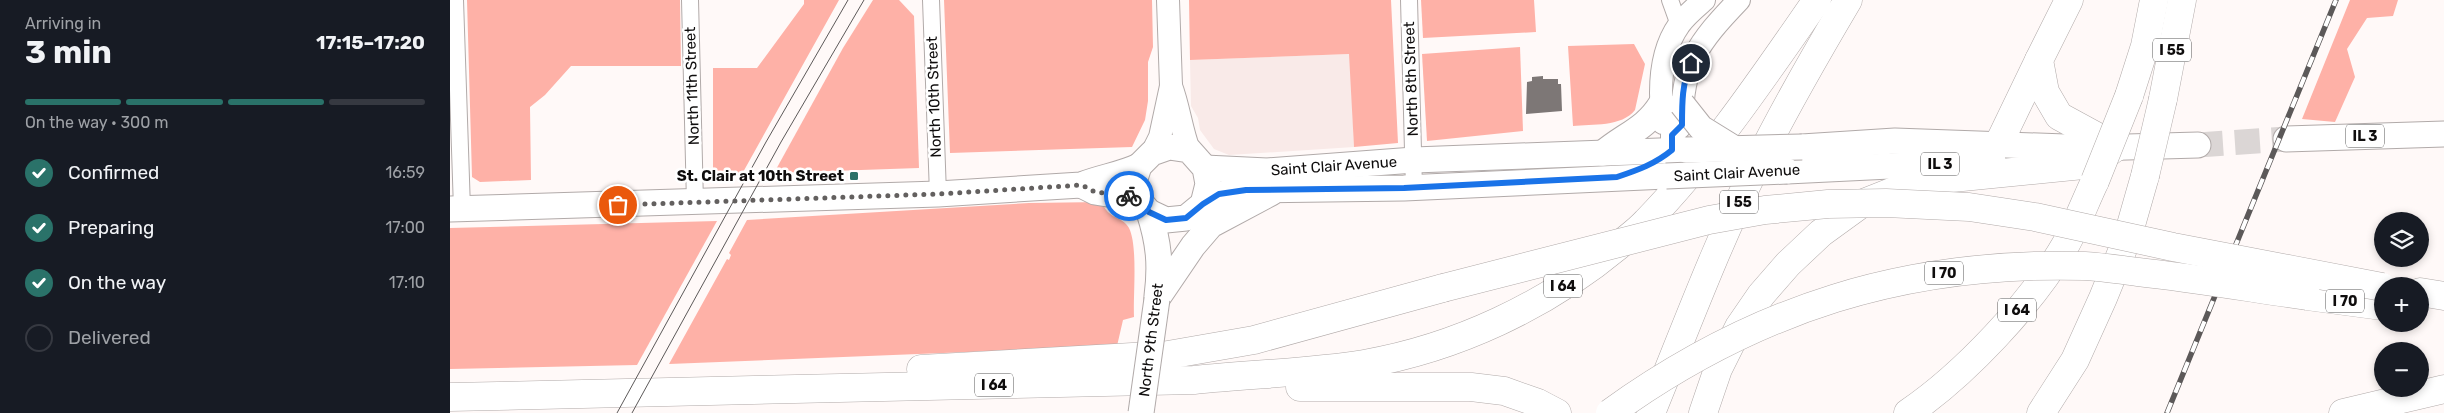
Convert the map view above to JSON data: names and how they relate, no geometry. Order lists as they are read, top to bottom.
{
  "streets": {
    "highway": [
      "I 55",
      "IL 3",
      "I 70",
      "I 64"
    ],
    "main road": ["Saint Clair Avenue", "North 9th Street"],
    "street": ["North 8th Street", "North 11th Street", "North 10th Street"]
  },
  "crossings": [
    ["North 8th Street", "Saint Clair Avenue"],
    ["IL 3", "Saint Clair Avenue"],
    ["IL 3", "I 64"],
    ["Saint Clair Avenue", "I 64"],
    ["Saint Clair Avenue", "North 9th Street"]
  ],
  "places": {
    "transit": ["St. Clair at 10th Street"]
  },
  "page": {
    "heading": ["3 min", "Arriving in", "17:15–17:20"],
    "bar": "On the way · 300 m",
    "list": [
      ["Confirmed", "16:59"],
      ["Preparing", "17:00"],
      ["On the way", "17:10"],
      "Delivered"
    ],
    "map_buttons": ["+", "−"]
  }
}
